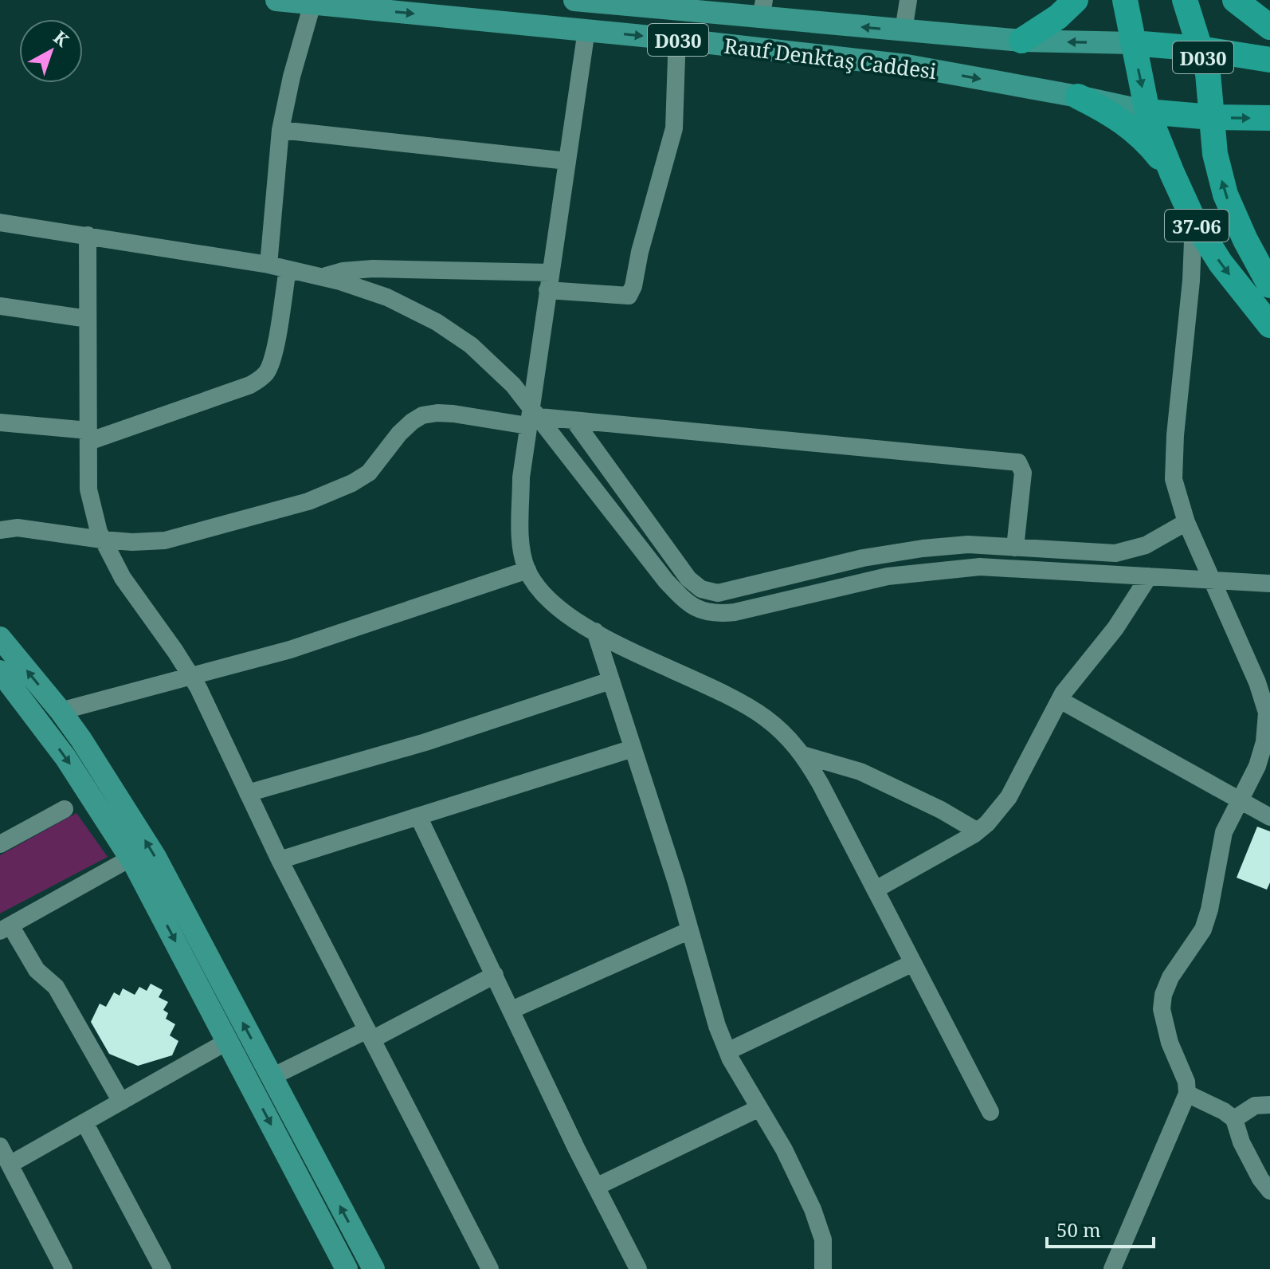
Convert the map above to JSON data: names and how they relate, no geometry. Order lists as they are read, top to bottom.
{
  "streets": {
    "highway": ["D030", "Rauf Denktaş Caddesi", "37-06"]
  },
  "crossings": [
    ["D030", "Rauf Denktaş Caddesi"],
    ["D030", "37-06"]
  ],
  "scale_bar": "50 m",
  "north": "top right"
}
